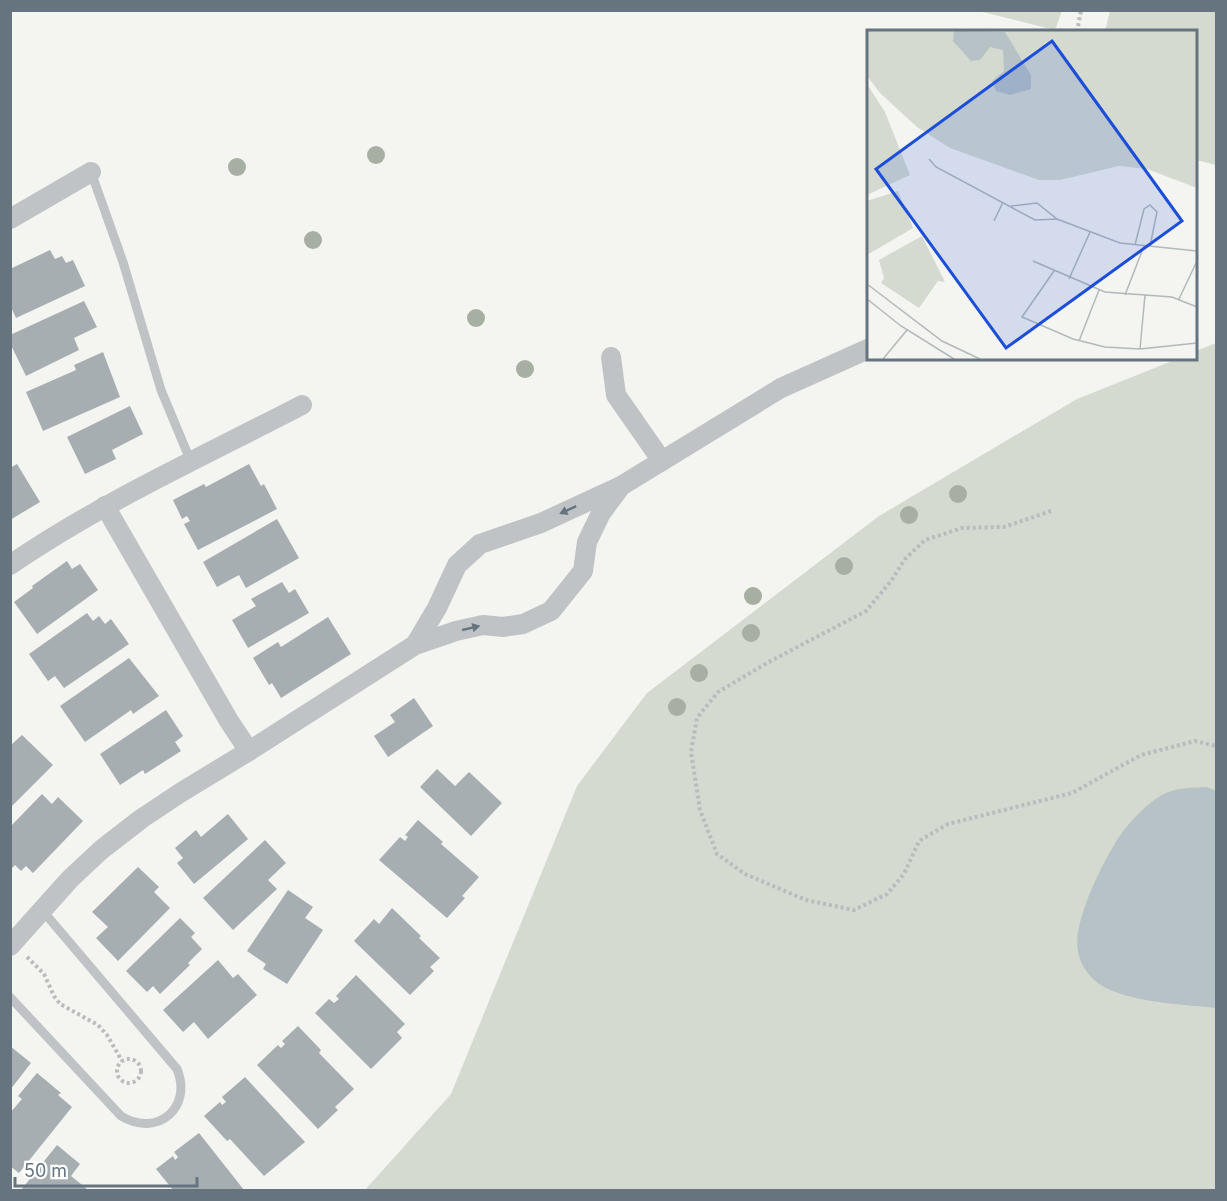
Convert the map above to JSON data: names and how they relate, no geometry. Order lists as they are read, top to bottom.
{
  "scale_bar": "50 m"
}
